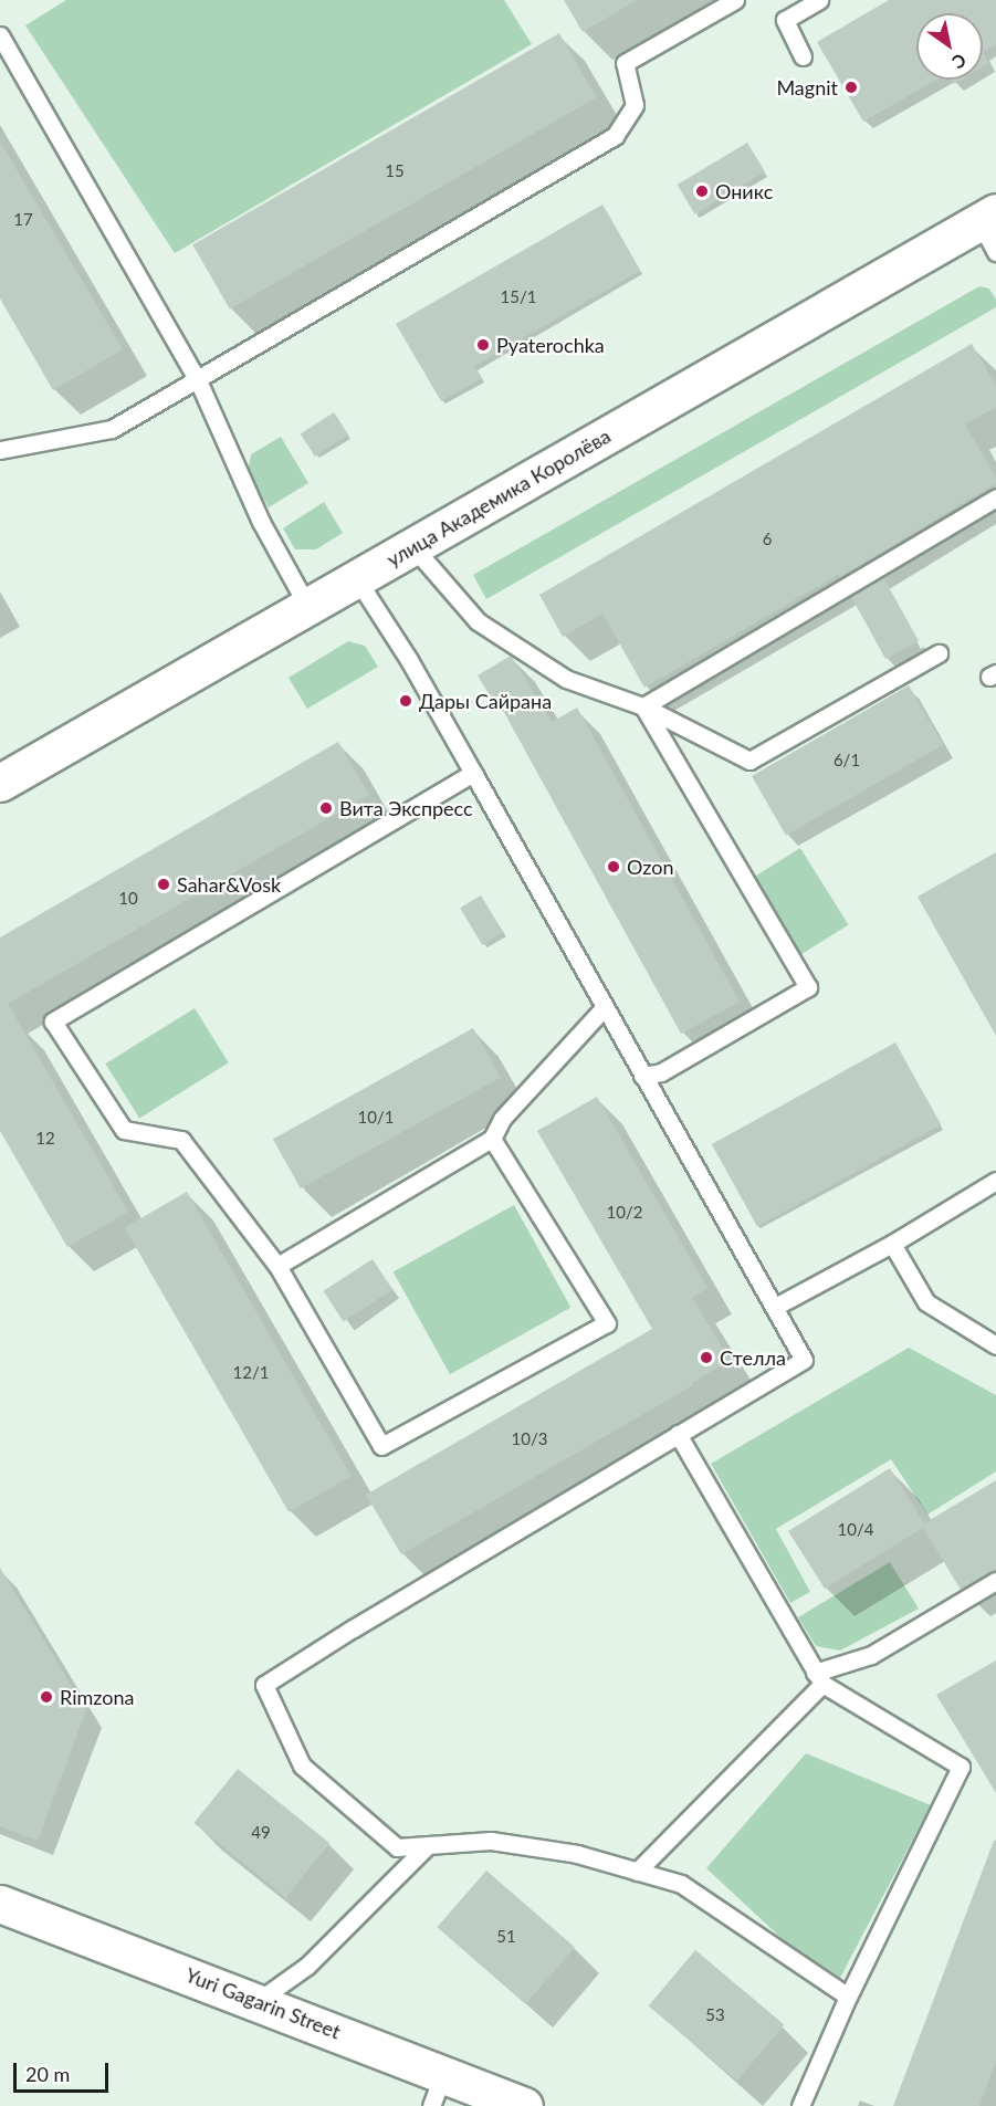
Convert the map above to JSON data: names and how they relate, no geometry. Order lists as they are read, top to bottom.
{
  "streets": {
    "street": ["улица Академика Королёва", "Yuri Gagarin Street"]
  },
  "places": [
    "Magnit",
    "Оникс",
    "Pyaterochka",
    "Дары Сайрана",
    "Вита Экспресс",
    "Ozon",
    "Sahar&Vosk",
    "Стелла",
    "Rimzona"
  ],
  "house_numbers": [
    "15",
    "17",
    "15/1",
    "6",
    "6/1",
    "10",
    "10/1",
    "12",
    "10/2",
    "12/1",
    "10/3",
    "10/4",
    "49",
    "51",
    "53"
  ],
  "scale_bar": "20 m",
  "north": "bottom right"
}
